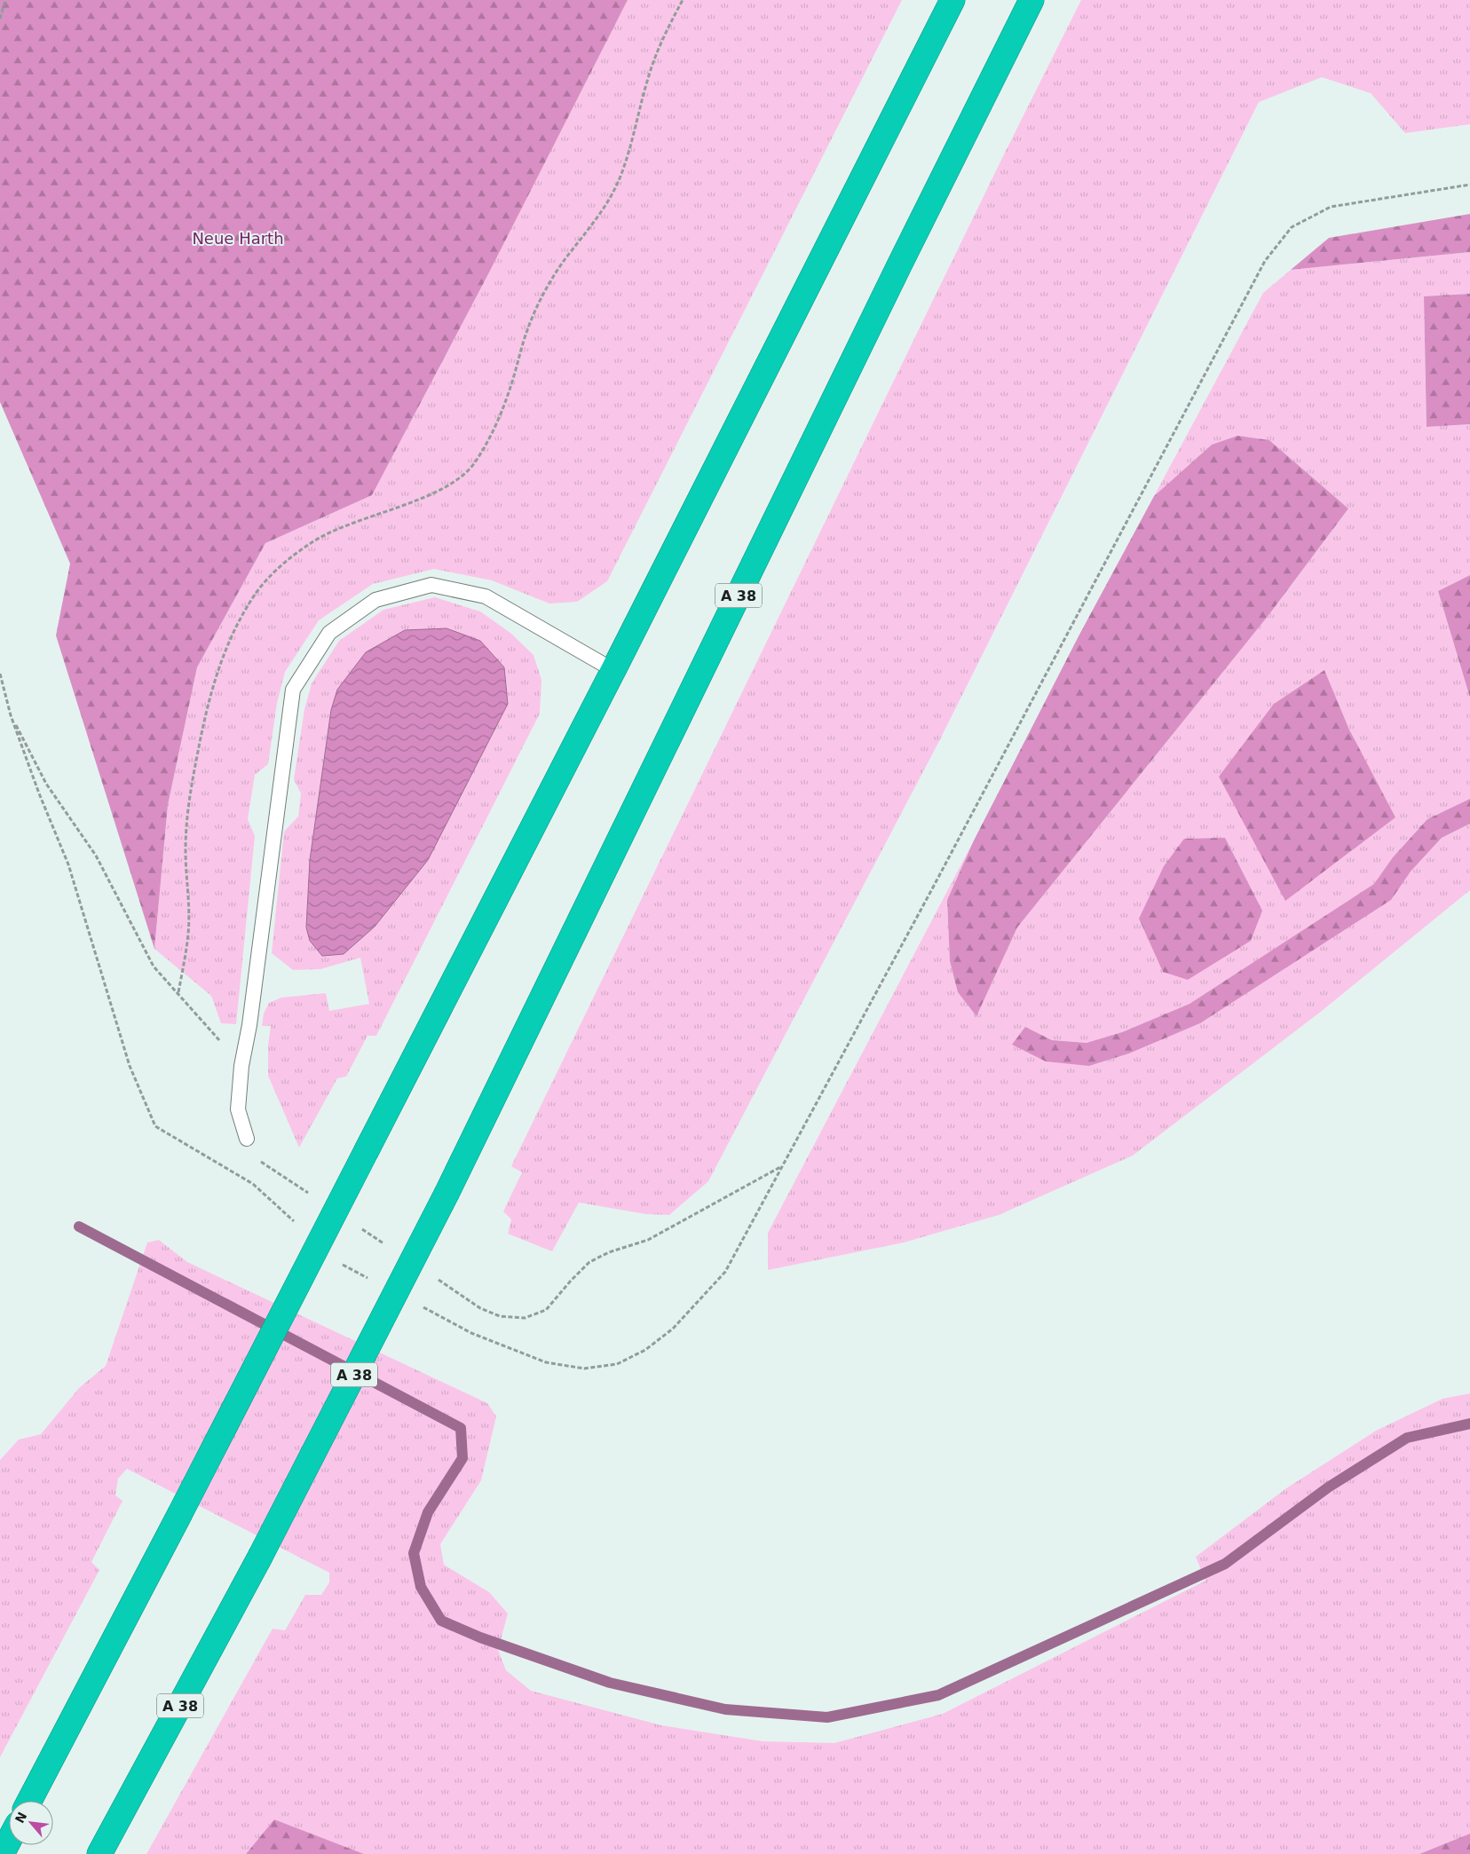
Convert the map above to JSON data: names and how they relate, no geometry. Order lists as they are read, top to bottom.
{
  "streets": {
    "highway": ["A 38"]
  },
  "parks": ["Neue Harth"],
  "north": "top left"
}
